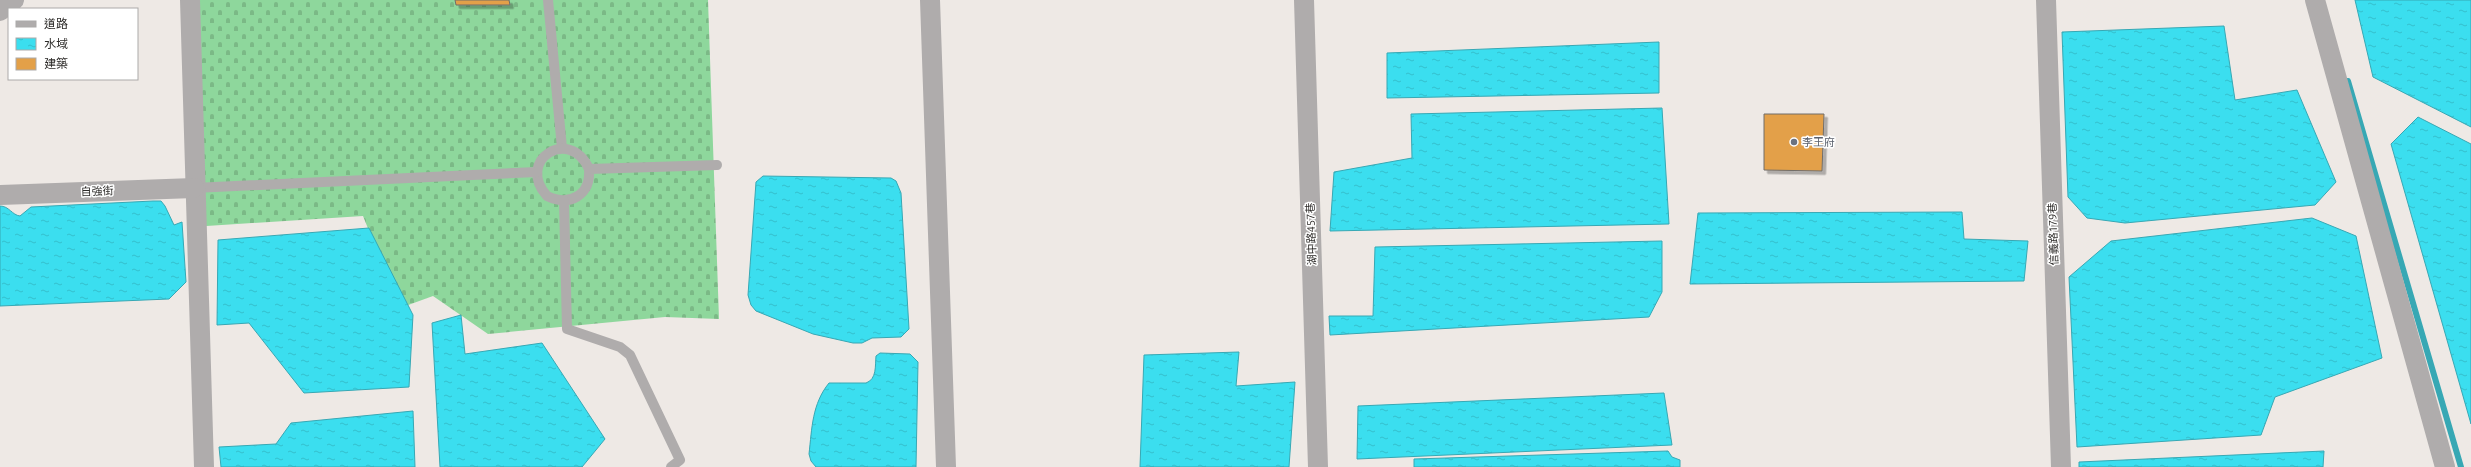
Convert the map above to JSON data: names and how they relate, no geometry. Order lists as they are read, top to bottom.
{
  "streets": {
    "street": ["自強街", "湖中路457巷", "信義路179巷"]
  },
  "places": ["李王府"],
  "legend": ["道路", "水域", "建築"]
}
